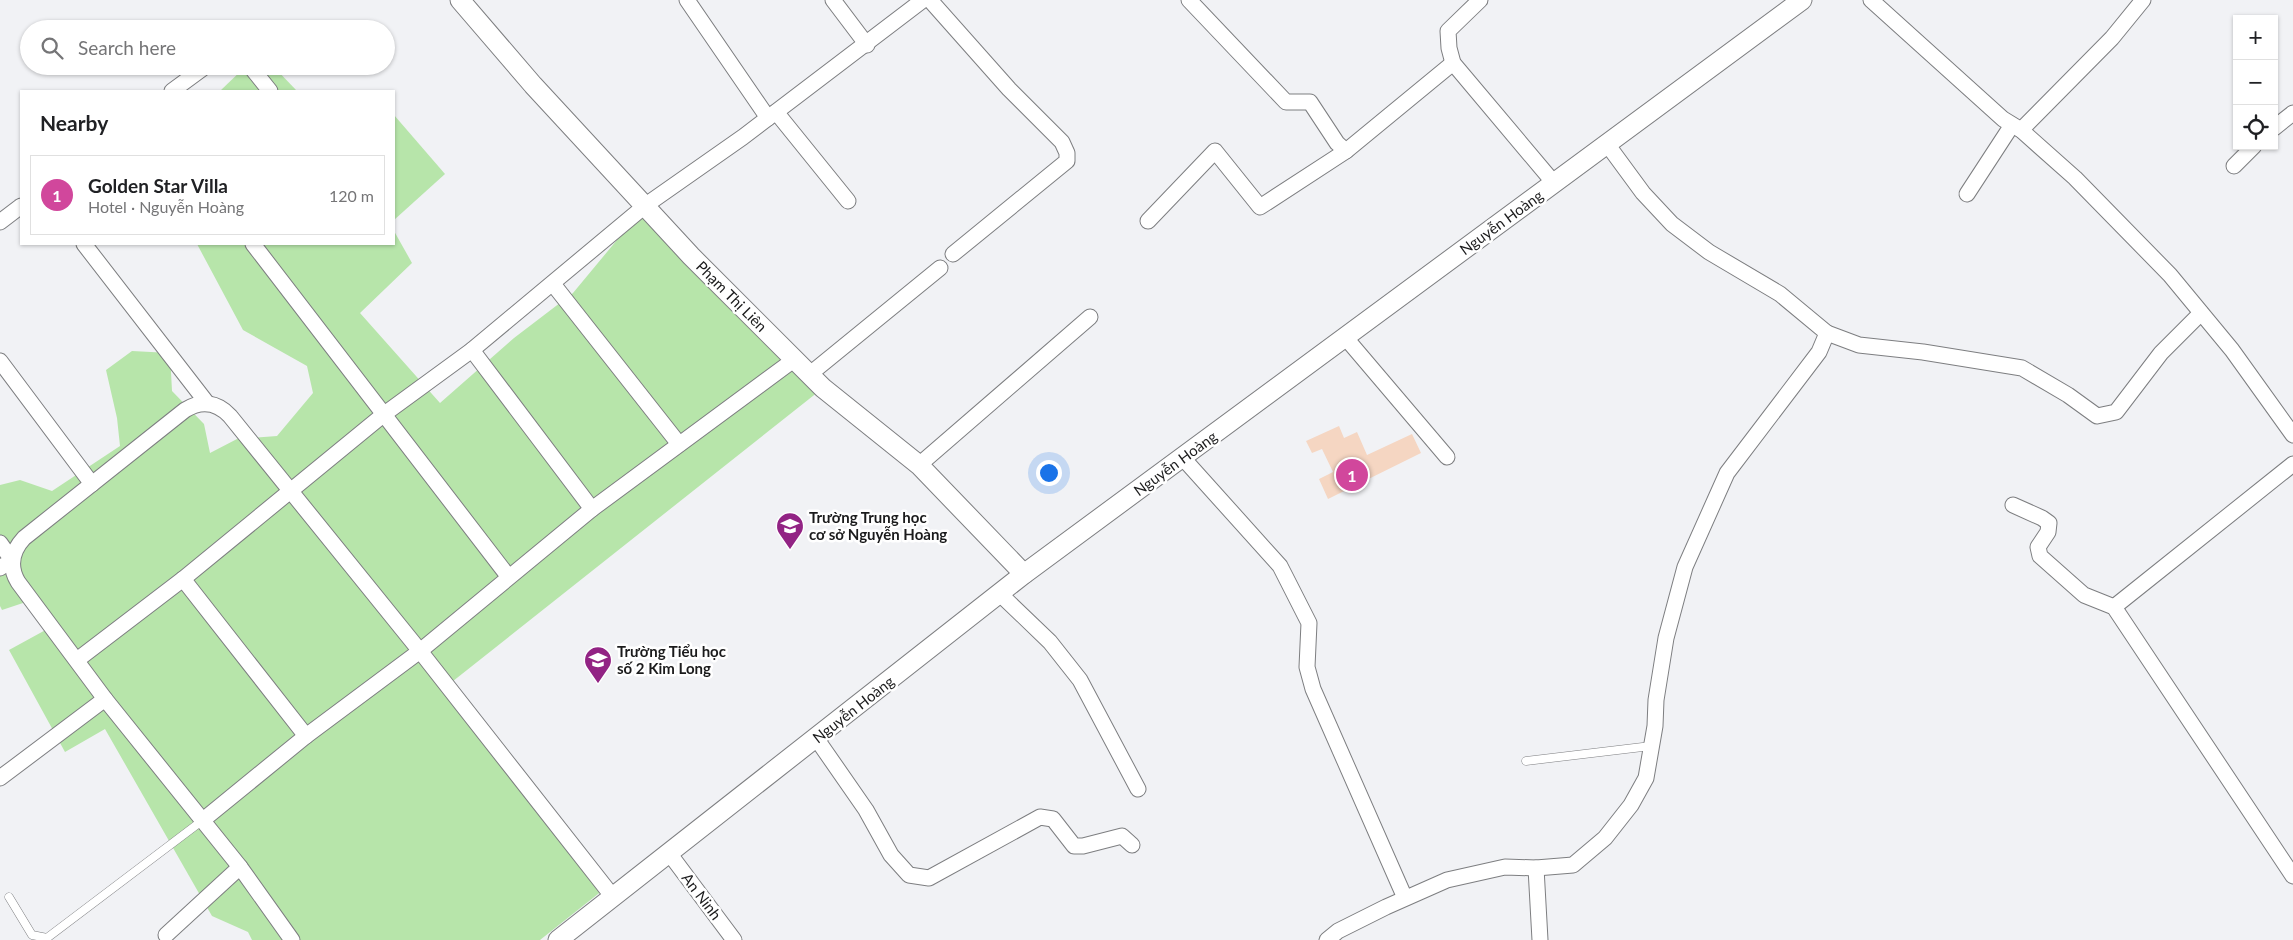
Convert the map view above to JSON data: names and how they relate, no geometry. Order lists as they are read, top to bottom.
{
  "streets": {
    "street": ["Nguyễn Hoàng", "Phạm Thị Liên", "An Ninh"]
  },
  "crossings": [
    ["Nguyễn Hoàng", "Phạm Thị Liên"],
    ["Nguyễn Hoàng", "An Ninh"]
  ],
  "places": {
    "school or university": ["Trường Trung học cơ sở Nguyễn Hoàng", "Trường Tiểu học số 2 Kim Long"]
  },
  "page": {
    "map_buttons": ["+", "−"],
    "search": "Search here",
    "heading": "Nearby",
    "list": [
      {
        "mark": "1",
        "name": "Golden Star Villa",
        "note": "Hotel · Nguyễn Hoàng",
        "value": "120 m"
      }
    ],
    "pins": "1"
  }
}
